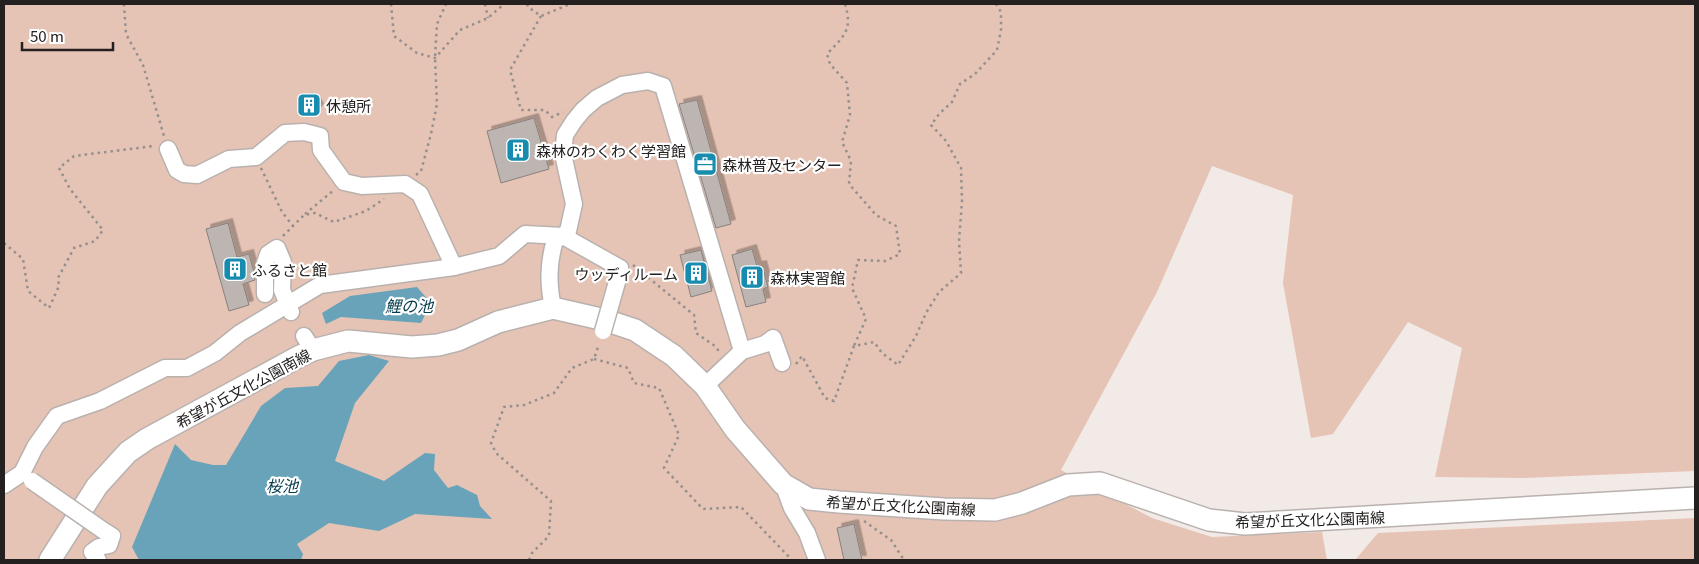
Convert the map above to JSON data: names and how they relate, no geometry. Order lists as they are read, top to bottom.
{
  "streets": {
    "main road": ["希望が丘文化公園南線"]
  },
  "water": ["鯉の池", "桜池"],
  "places": {
    "building": [
      "休憩所",
      "森林のわくわく学習館",
      "ふるさと館",
      "ウッディルーム",
      "森林実習館"
    ],
    "office": ["森林普及センター"]
  },
  "scale_bar": "50 m"
}
